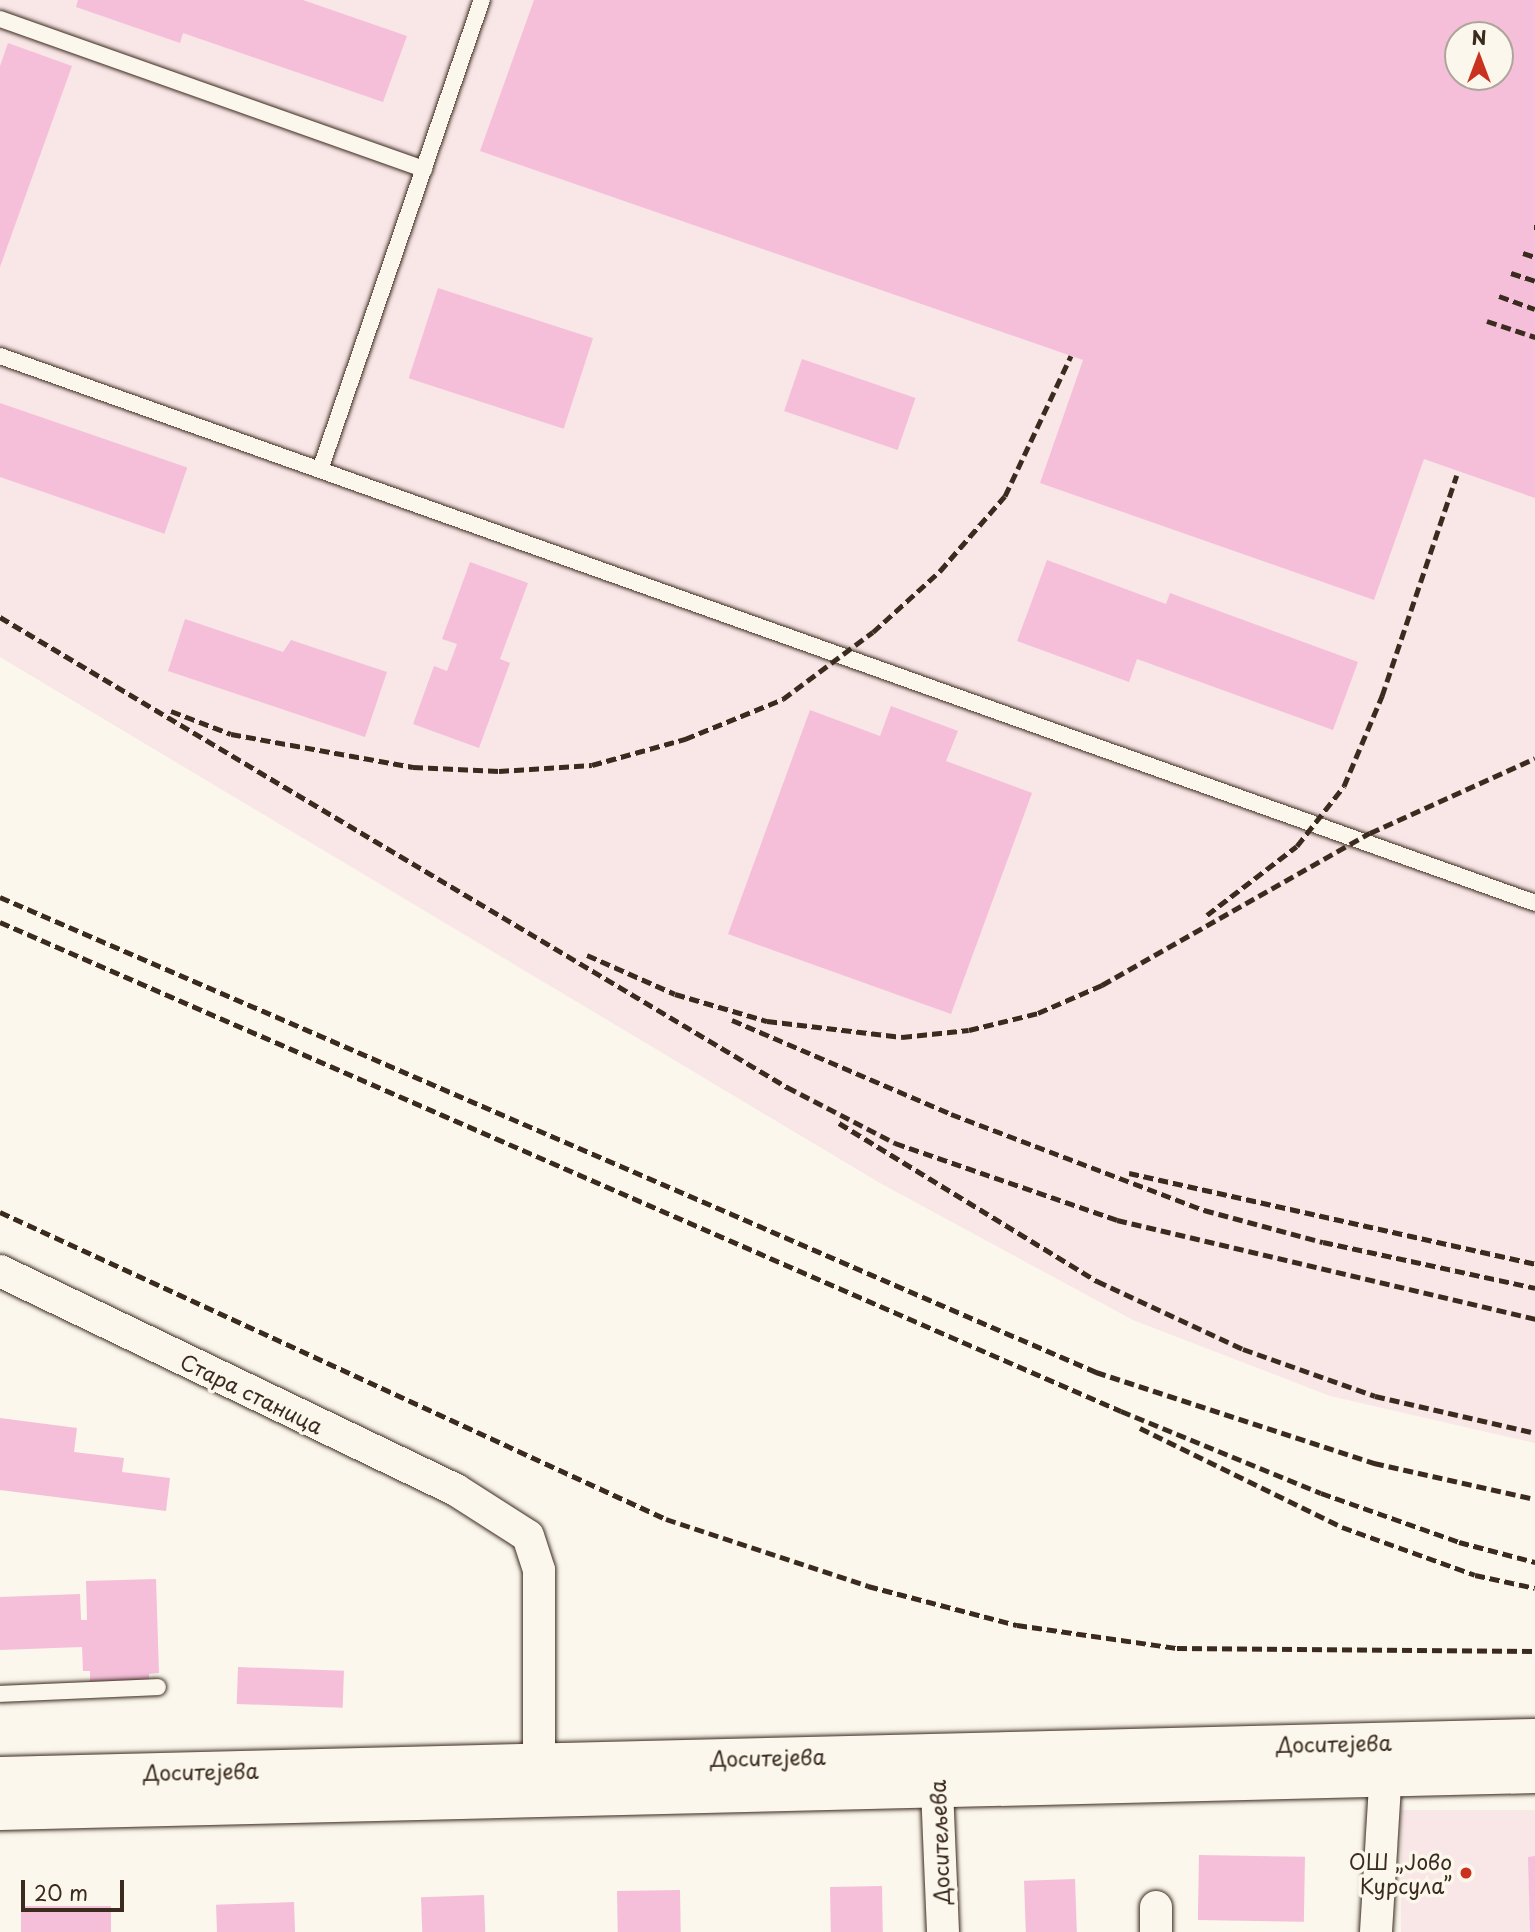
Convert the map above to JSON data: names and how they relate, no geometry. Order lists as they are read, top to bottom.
{
  "streets": {
    "main road": ["Доситејева"],
    "street": ["Стара станица", "Доситељева"]
  },
  "crossings": [
    ["Стара станица", "Доситејева"],
    ["Доситејева", "Доситељева"]
  ],
  "places": ["ОШ „Јово Курсула”"],
  "scale_bar": "20 m",
  "north": "top"
}
